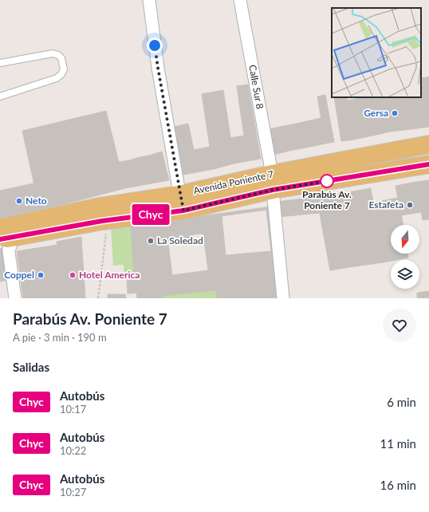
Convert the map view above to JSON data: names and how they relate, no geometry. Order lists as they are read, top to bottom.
{
  "streets": {
    "main road": ["Avenida Poniente 7"],
    "street": ["Calle Sur 8"]
  },
  "crossings": [
    ["Calle Sur 8", "Avenida Poniente 7"]
  ],
  "places": [
    "Gersa",
    "Parabús Av. Poniente 7",
    "Neto",
    "Estafeta",
    "La Soledad",
    "Coppel",
    "Hotel America"
  ],
  "lines": ["bus line Chyc"],
  "north": "bottom",
  "page": {
    "on_map": "Chyc",
    "heading": [
      ["Parabús Av. Poniente 7", "A pie · 3 min · 190 m"],
      "Salidas"
    ],
    "list": [
      {
        "mark": "Chyc",
        "name": "Autobús",
        "note": "10:17",
        "value": "6 min"
      },
      {
        "mark": "Chyc",
        "name": "Autobús",
        "note": "10:22",
        "value": "11 min"
      },
      {
        "mark": "Chyc",
        "name": "Autobús",
        "note": "10:27",
        "value": "16 min"
      }
    ]
  }
}
